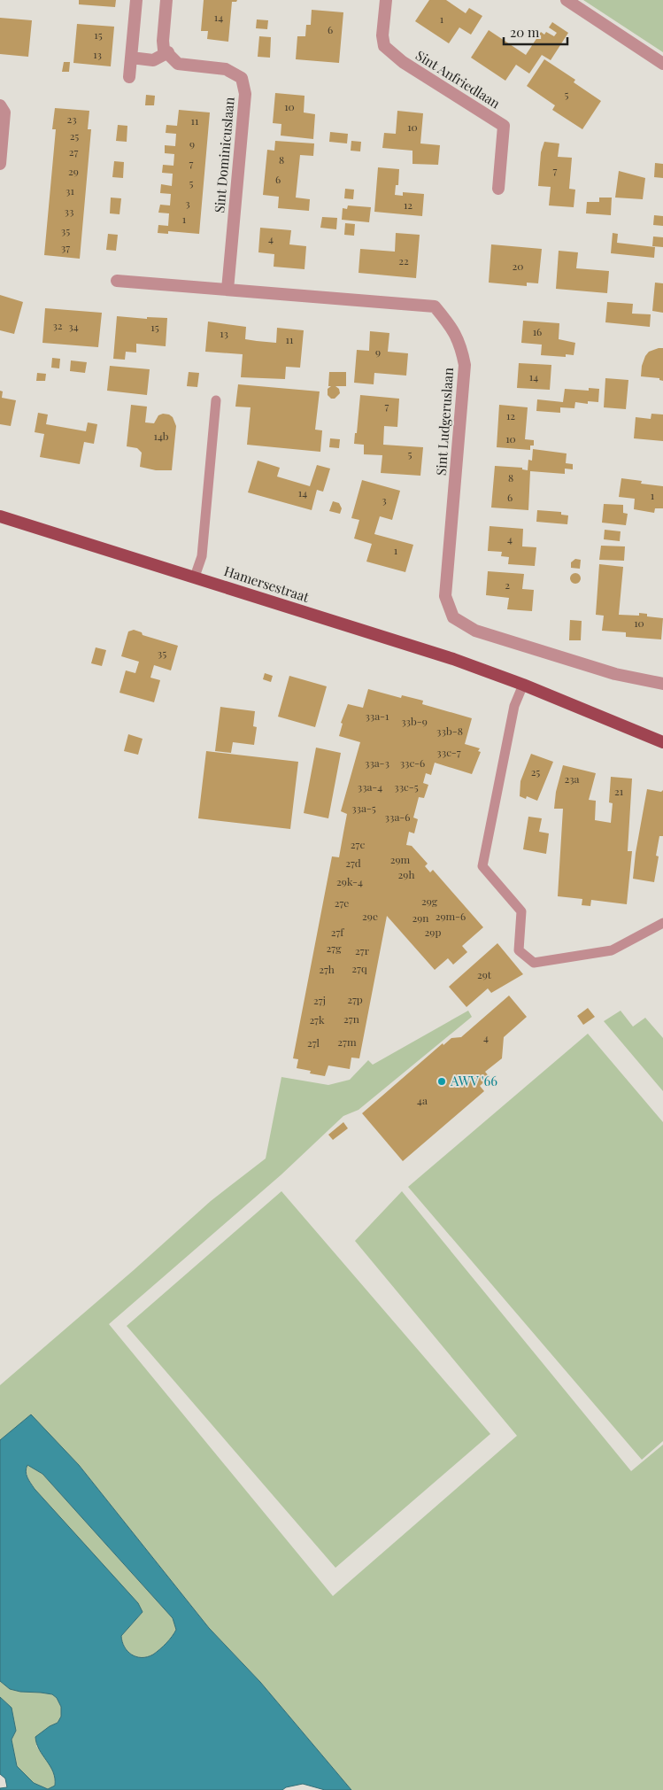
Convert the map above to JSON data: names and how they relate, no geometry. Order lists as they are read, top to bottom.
{
  "streets": {
    "main road": ["Hamersestraat"],
    "street": ["Sint Anfriedlaan", "Sint Dominicuslaan", "Sint Ludgeruslaan"]
  },
  "crossings": [
    ["Sint Dominicuslaan", "Sint Ludgeruslaan"]
  ],
  "places": ["AWV '66"],
  "house_numbers": [
    "14",
    "1",
    "6",
    "15",
    "13",
    "5",
    "10",
    "23",
    "11",
    "10",
    "25",
    "9",
    "27",
    "8",
    "7",
    "7",
    "29",
    "6",
    "5",
    "31",
    "3",
    "12",
    "33",
    "1",
    "35",
    "4",
    "37",
    "22",
    "20",
    "32",
    "34",
    "15",
    "16",
    "13",
    "11",
    "9",
    "14",
    "7",
    "12",
    "14b",
    "10",
    "5",
    "8",
    "14",
    "1",
    "6",
    "3",
    "4",
    "1",
    "2",
    "10",
    "35",
    "33a-1",
    "33b-9",
    "33b-8",
    "33c-7",
    "33a-3",
    "33c-6",
    "25",
    "23a",
    "33a-4",
    "33c-5",
    "21",
    "33a-5",
    "33a-6",
    "27c",
    "29m",
    "27d",
    "29h",
    "29k-4",
    "29g",
    "27e",
    "29e",
    "29m-6",
    "29n",
    "27f",
    "29p",
    "27g",
    "27r",
    "27q",
    "27h",
    "29t",
    "27p",
    "27j",
    "27n",
    "27k",
    "4",
    "27m",
    "27l",
    "4a"
  ],
  "scale_bar": "20 m"
}
